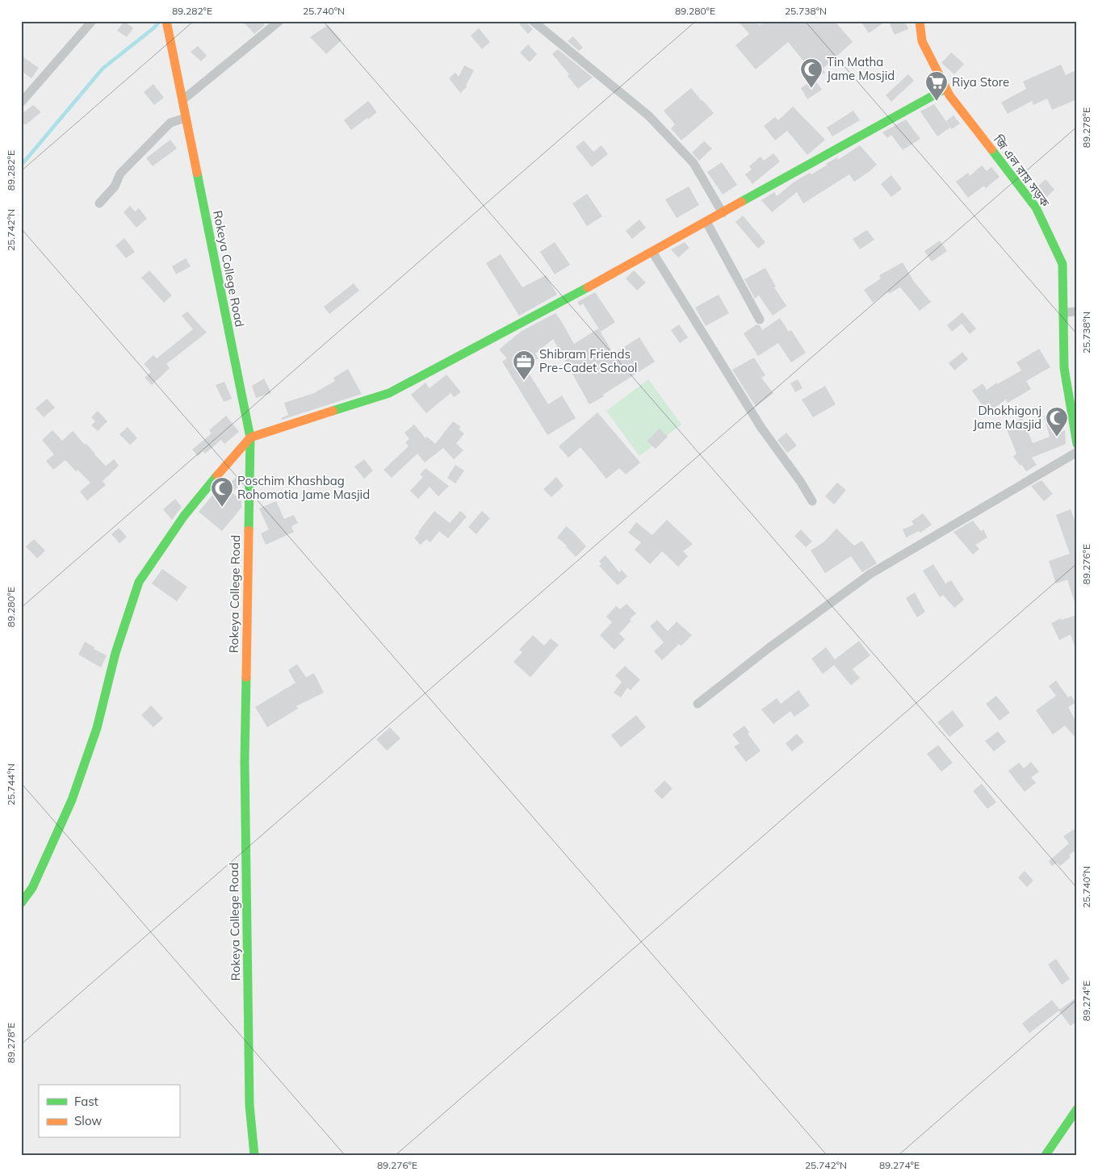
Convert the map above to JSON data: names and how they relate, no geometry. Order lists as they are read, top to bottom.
{
  "streets": {
    "street": ["জি এল রায় সড়ক", "Rokeya College Road"]
  },
  "places": {
    "mosque": ["Tin Matha Jame Mosjid", "Dhokhigonj Jame Masjid", "Poschim Khashbag Rohomotia Jame Masjid"],
    "supermarket": ["Riya Store"],
    "office": ["Shibram Friends Pre-Cadet School"]
  },
  "legend": ["Fast", "Slow"],
  "coordinates": [
    "89.282°E",
    "25.740°N",
    "89.280°E",
    "25.738°N",
    "89.278°E",
    "25.742°N",
    "89.276°E",
    "25.744°N",
    "89.274°E"
  ]
}
